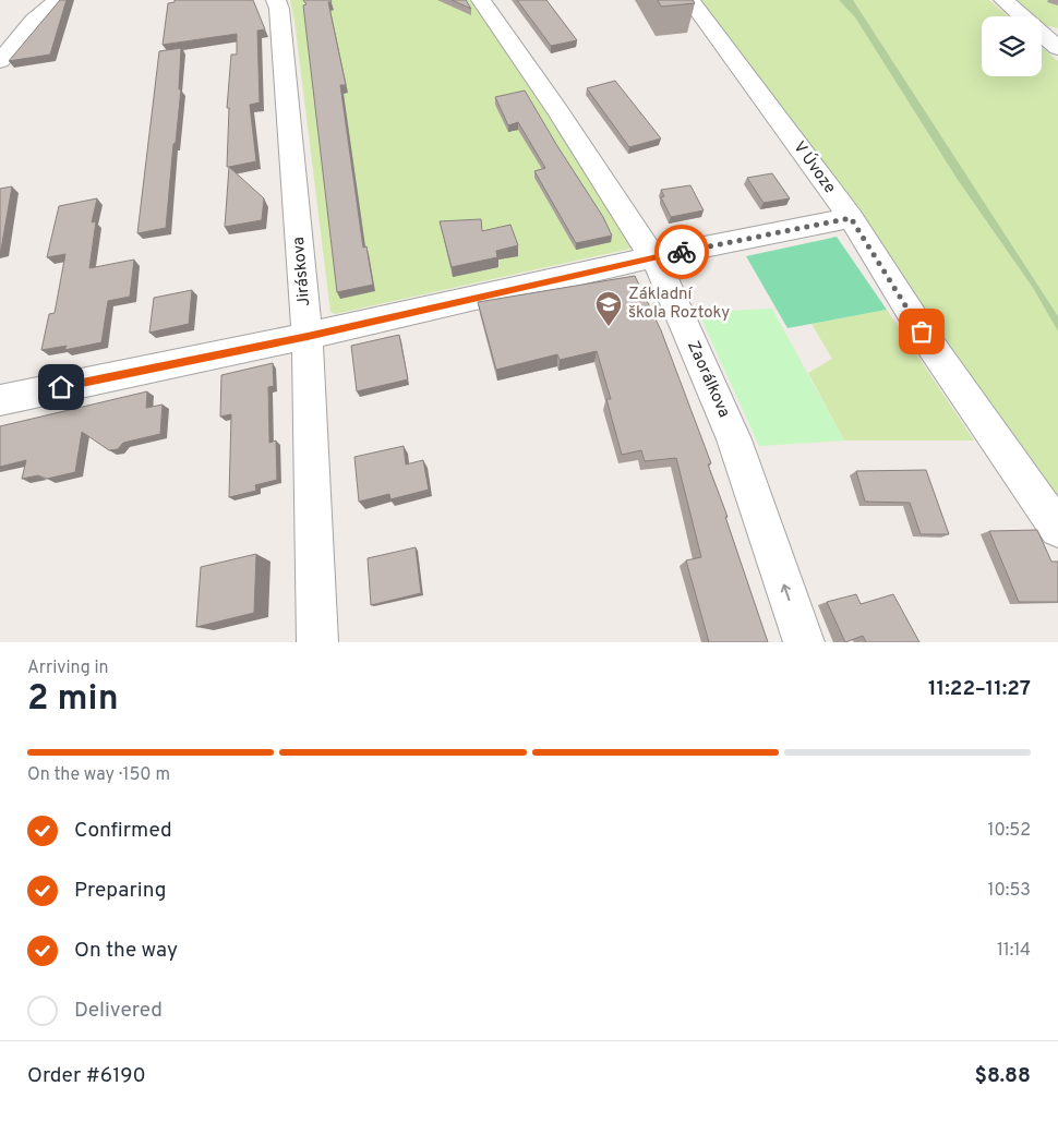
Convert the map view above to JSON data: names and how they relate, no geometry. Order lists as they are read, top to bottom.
{
  "streets": {
    "street": ["V Úvoze", "Jiráskova", "Zaorálkova"]
  },
  "one_way": ["Zaorálkova"],
  "places": {
    "school or university": ["Základní škola Roztoky"]
  },
  "page": {
    "heading": ["2 min", "Arriving in", "11:22–11:27"],
    "panel": ["Order #6190", "$8.88"],
    "bar": "On the way · 150 m",
    "list": [
      ["Confirmed", "10:52"],
      ["Preparing", "10:53"],
      ["On the way", "11:14"],
      "Delivered"
    ]
  }
}
